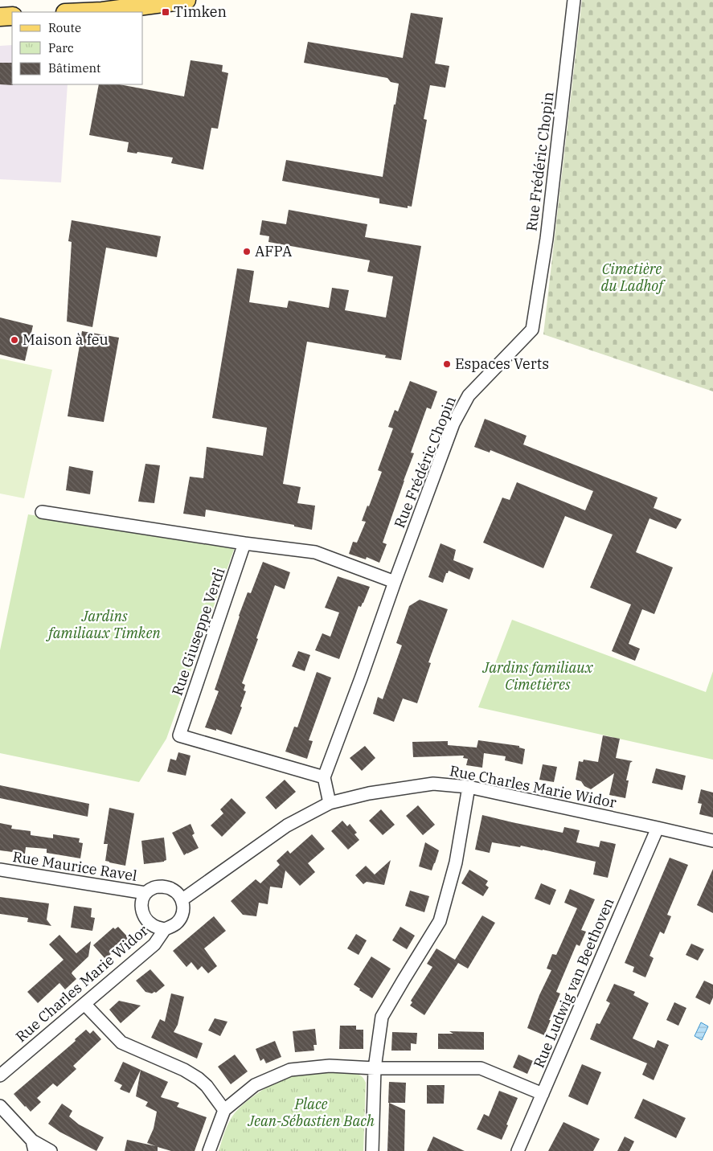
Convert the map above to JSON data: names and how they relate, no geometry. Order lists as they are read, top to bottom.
{
  "streets": {
    "street": [
      "Rue Frédéric Chopin",
      "Rue Giuseppe Verdi",
      "Rue Charles Marie Widor",
      "Rue Maurice Ravel",
      "Rue Ludwig van Beethoven"
    ]
  },
  "crossings": [
    ["Rue Frédéric Chopin", "Rue Giuseppe Verdi"],
    ["Rue Charles Marie Widor", "Rue Maurice Ravel"],
    ["Rue Charles Marie Widor", "Rue Ludwig van Beethoven"]
  ],
  "parks": [
    "Cimetière du Ladhof",
    "Jardins familiaux Timken",
    "Jardins familiaux Cimetières",
    "Place Jean-Sébastien Bach"
  ],
  "places": {
    "transit": ["Timken"],
    "other": ["AFPA", "Maison à feu", "Espaces Verts"]
  },
  "legend": ["Route", "Parc", "Bâtiment"]
}
